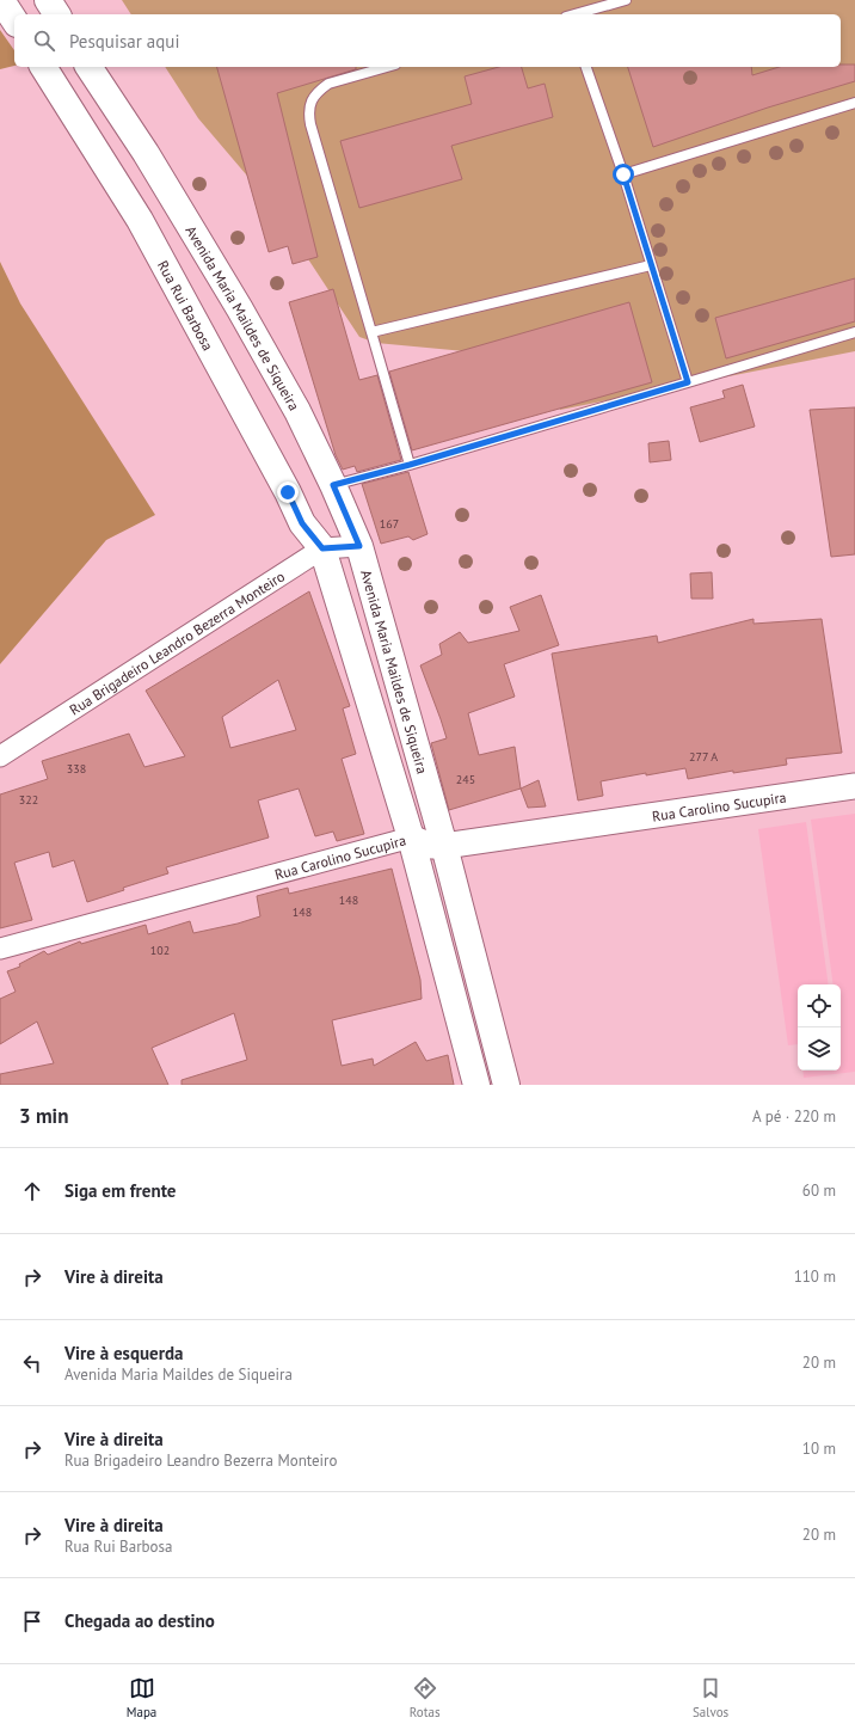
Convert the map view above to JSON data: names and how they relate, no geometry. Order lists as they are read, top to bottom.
{
  "streets": {
    "main road": ["Rua Rui Barbosa", "Avenida Maria Maildes de Siqueira"],
    "street": ["Rua Brigadeiro Leandro Bezerra Monteiro", "Rua Carolino Sucupira"]
  },
  "crossings": [
    ["Rua Rui Barbosa", "Rua Brigadeiro Leandro Bezerra Monteiro"],
    ["Avenida Maria Maildes de Siqueira", "Rua Brigadeiro Leandro Bezerra Monteiro"],
    ["Avenida Maria Maildes de Siqueira", "Rua Carolino Sucupira"]
  ],
  "house_numbers": [
    "167",
    "277 A",
    "338",
    "245",
    "322",
    "148",
    "148",
    "102"
  ],
  "page": {
    "search": "Pesquisar aqui",
    "heading": ["3 min", "A pé · 220 m"],
    "list": [
      ["Siga em frente", "60 m"],
      ["Vire à direita", "110 m"],
      ["Vire à esquerda", "Avenida Maria Maildes de Siqueira", "20 m"],
      ["Vire à direita", "Rua Brigadeiro Leandro Bezerra Monteiro", "10 m"],
      ["Vire à direita", "Rua Rui Barbosa", "20 m"],
      "Chegada ao destino"
    ],
    "nav": ["Mapa", "Rotas", "Salvos"]
  }
}
